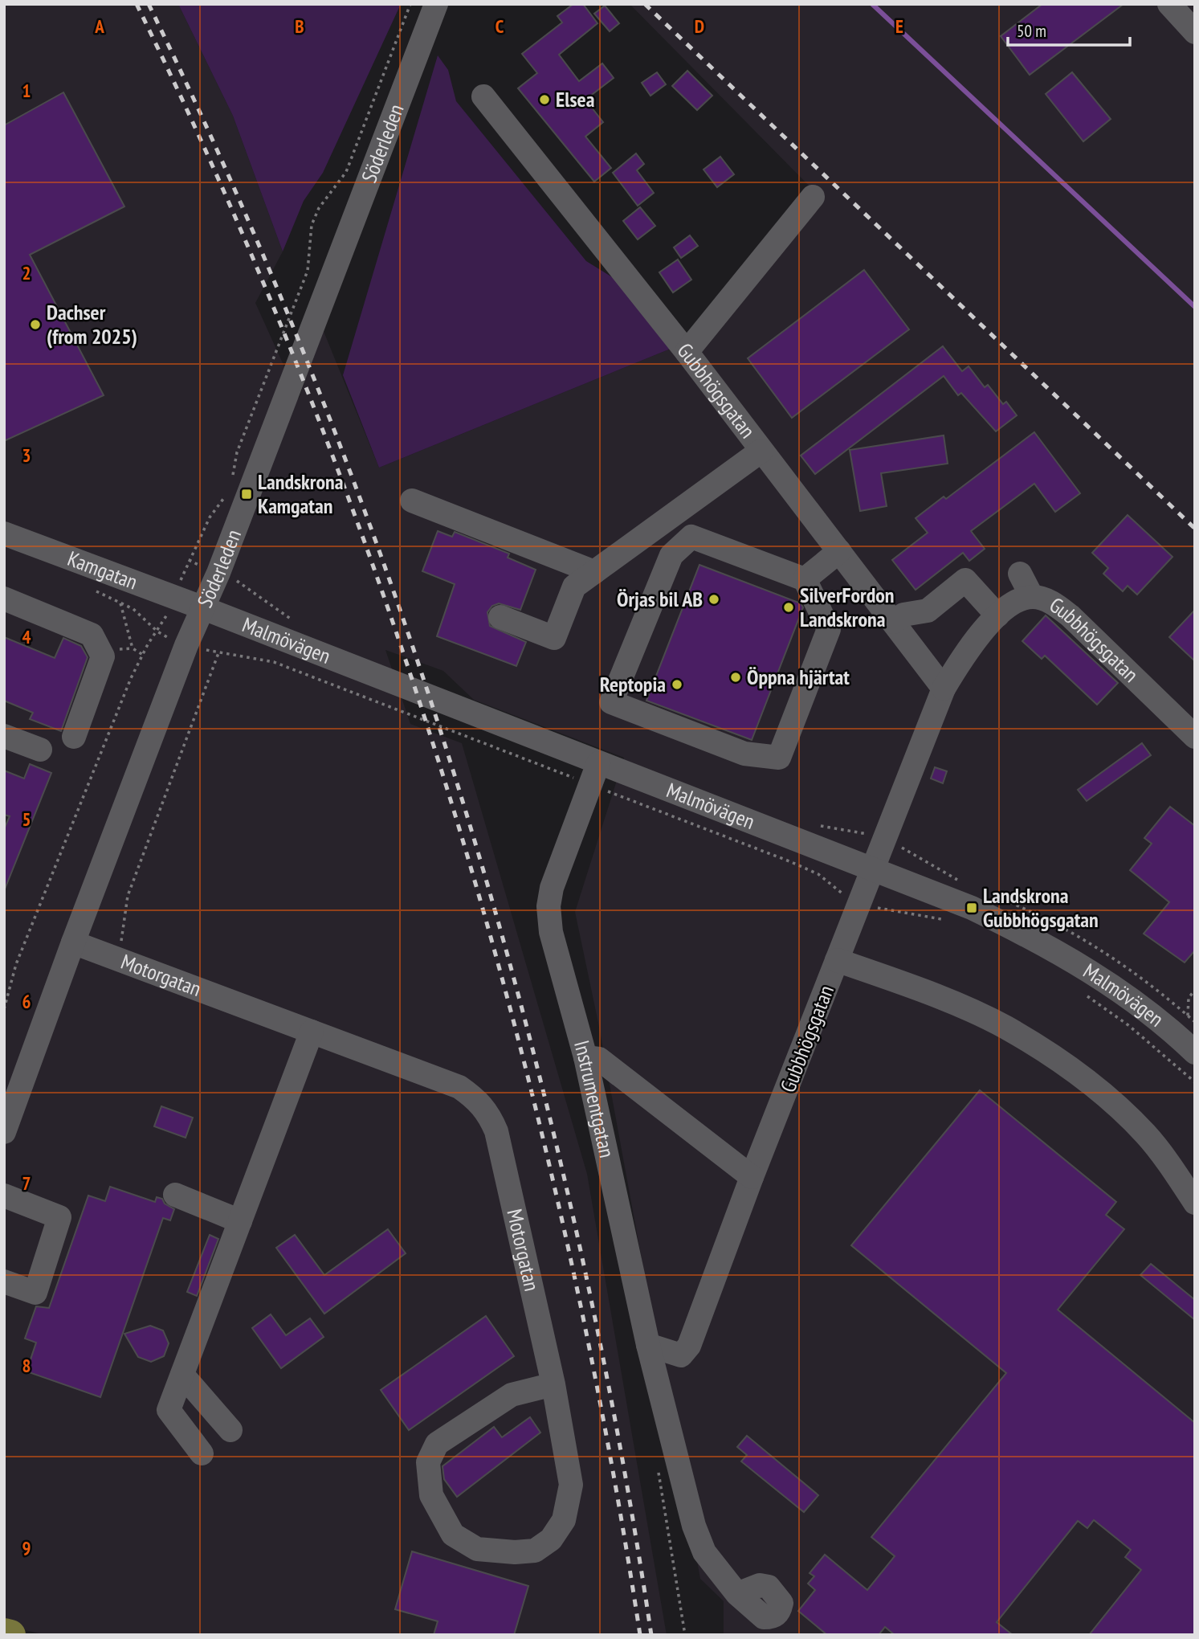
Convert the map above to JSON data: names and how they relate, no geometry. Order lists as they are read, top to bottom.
{
  "streets": {
    "street": [
      "Söderleden",
      "Gubbhögsgatan",
      "Kamgatan",
      "Malmövägen",
      "Motorgatan",
      "Instrumentgatan"
    ]
  },
  "crossings": [
    ["Söderleden", "Kamgatan"],
    ["Söderleden", "Malmövägen"],
    ["Söderleden", "Motorgatan"],
    ["Gubbhögsgatan", "Malmövägen"],
    ["Gubbhögsgatan", "Instrumentgatan"],
    ["Kamgatan", "Malmövägen"],
    ["Malmövägen", "Instrumentgatan"]
  ],
  "places": {
    "other": [
      "Elsea",
      "Dachser (from 2025)",
      "Örjas bil AB",
      "SilverFordon Landskrona",
      "Öppna hjärtat",
      "Reptopia"
    ],
    "transit": ["Landskrona Kamgatan", "Landskrona Gubbhögsgatan"]
  },
  "scale_bar": "50 m",
  "grid": {
    "columns": [
      "A",
      "B",
      "C",
      "D",
      "E"
    ],
    "rows": [
      "1",
      "2",
      "3",
      "4",
      "5",
      "6",
      "7",
      "8",
      "9"
    ]
  }
}
